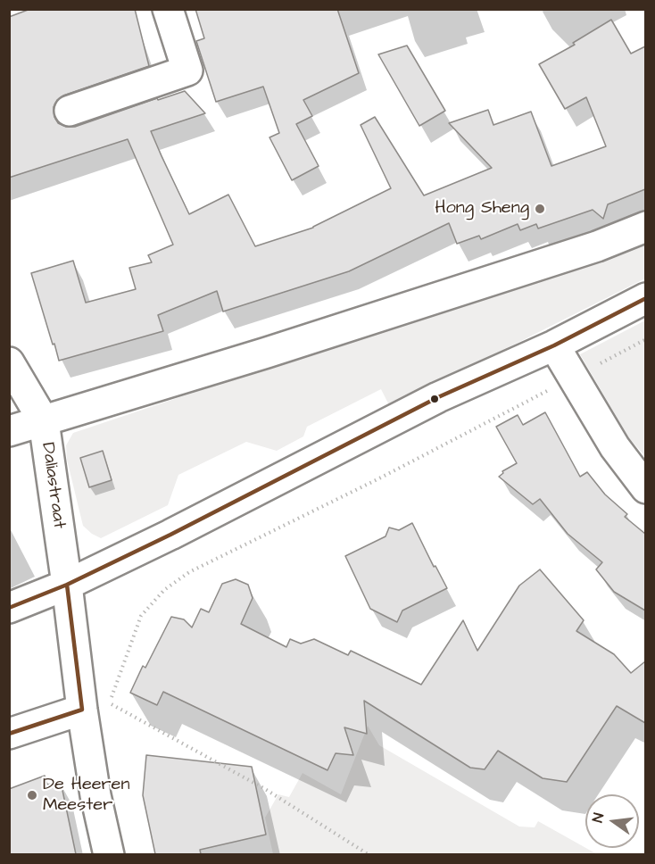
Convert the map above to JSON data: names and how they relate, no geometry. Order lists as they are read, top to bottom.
{
  "streets": {
    "street": ["Daliastraat"]
  },
  "places": ["Hong Sheng", "De Heeren Meester"],
  "north": "left"
}
